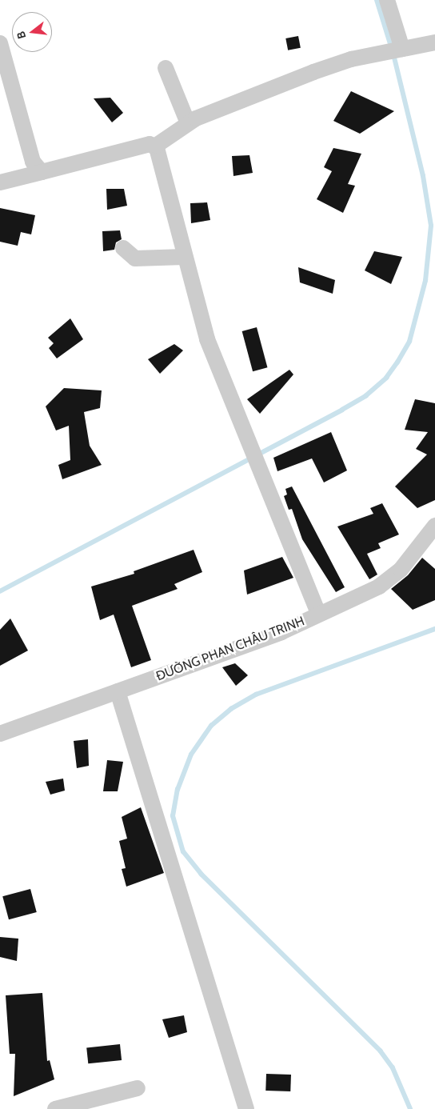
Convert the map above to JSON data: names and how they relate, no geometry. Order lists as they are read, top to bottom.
{
  "streets": {
    "street": ["ĐƯỜNG PHAN CHÂU TRINH"]
  },
  "north": "left"
}
